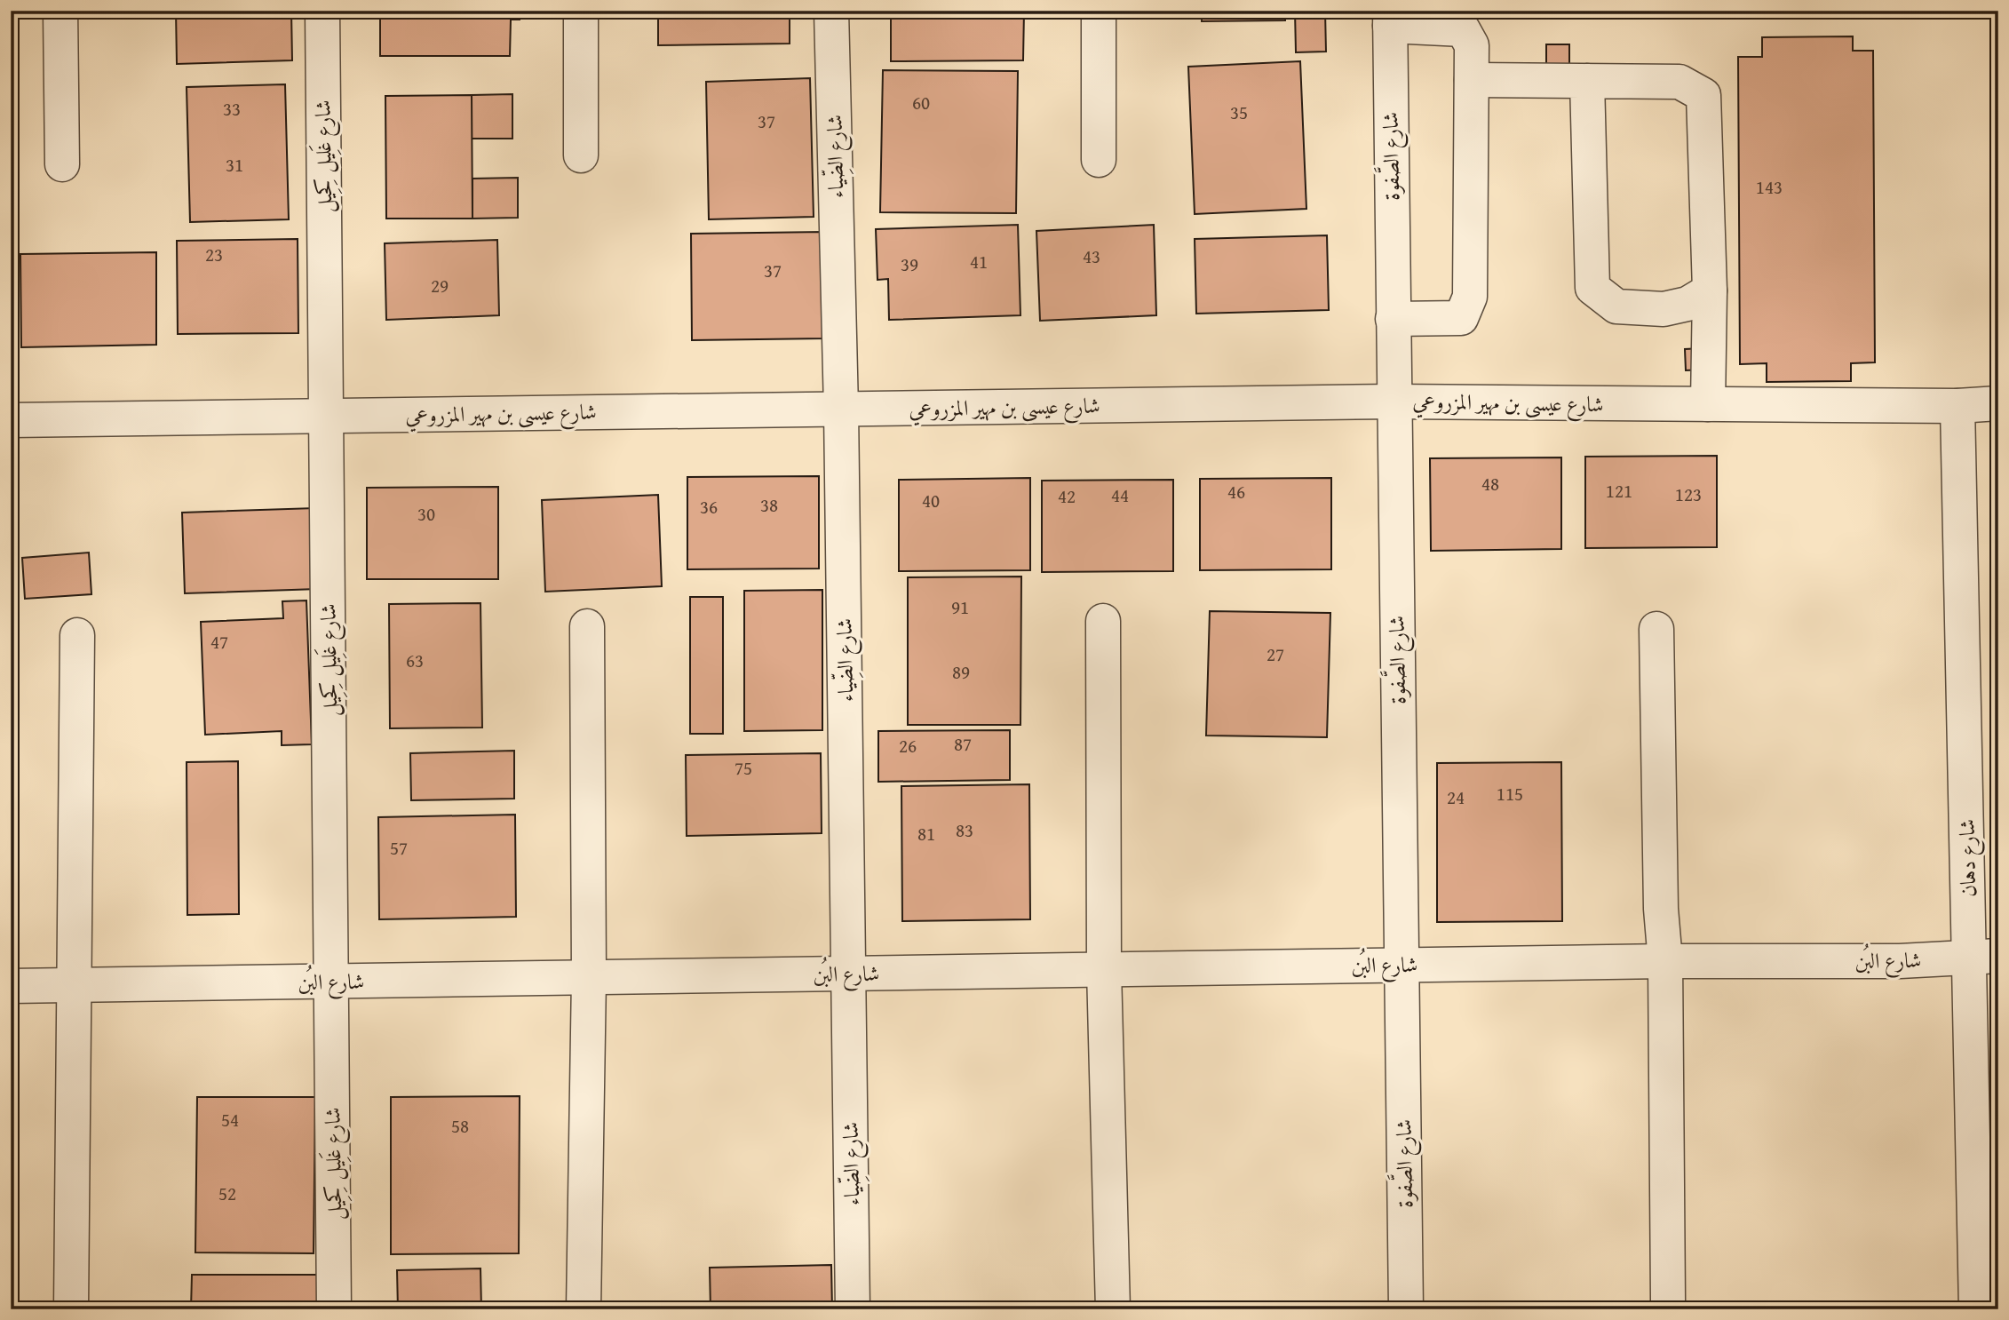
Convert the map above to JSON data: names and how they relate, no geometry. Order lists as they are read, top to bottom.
{
  "streets": {
    "street": [
      "شارع غَلِيل كِحِيل",
      "شارع الضِّياء",
      "شارع الصَّفوة",
      "شارع عيسى بن مهير المزروعي",
      "شارع دهان",
      "شارع البُن"
    ]
  },
  "crossings": [
    ["شارع غَلِيل كِحِيل", "شارع عيسى بن مهير المزروعي"],
    ["شارع غَلِيل كِحِيل", "شارع البُن"],
    ["شارع الضِّياء", "شارع عيسى بن مهير المزروعي"],
    ["شارع الضِّياء", "شارع البُن"],
    ["شارع الصَّفوة", "شارع عيسى بن مهير المزروعي"],
    ["شارع الصَّفوة", "شارع البُن"],
    ["شارع عيسى بن مهير المزروعي", "شارع دهان"],
    ["شارع دهان", "شارع البُن"]
  ],
  "house_numbers": [
    "60",
    "33",
    "35",
    "37",
    "31",
    "143",
    "23",
    "43",
    "41",
    "39",
    "37",
    "29",
    "48",
    "121",
    "46",
    "123",
    "44",
    "42",
    "40",
    "38",
    "36",
    "30",
    "91",
    "47",
    "27",
    "63",
    "89",
    "87",
    "26",
    "75",
    "115",
    "24",
    "83",
    "81",
    "57",
    "54",
    "58",
    "52"
  ]
}
